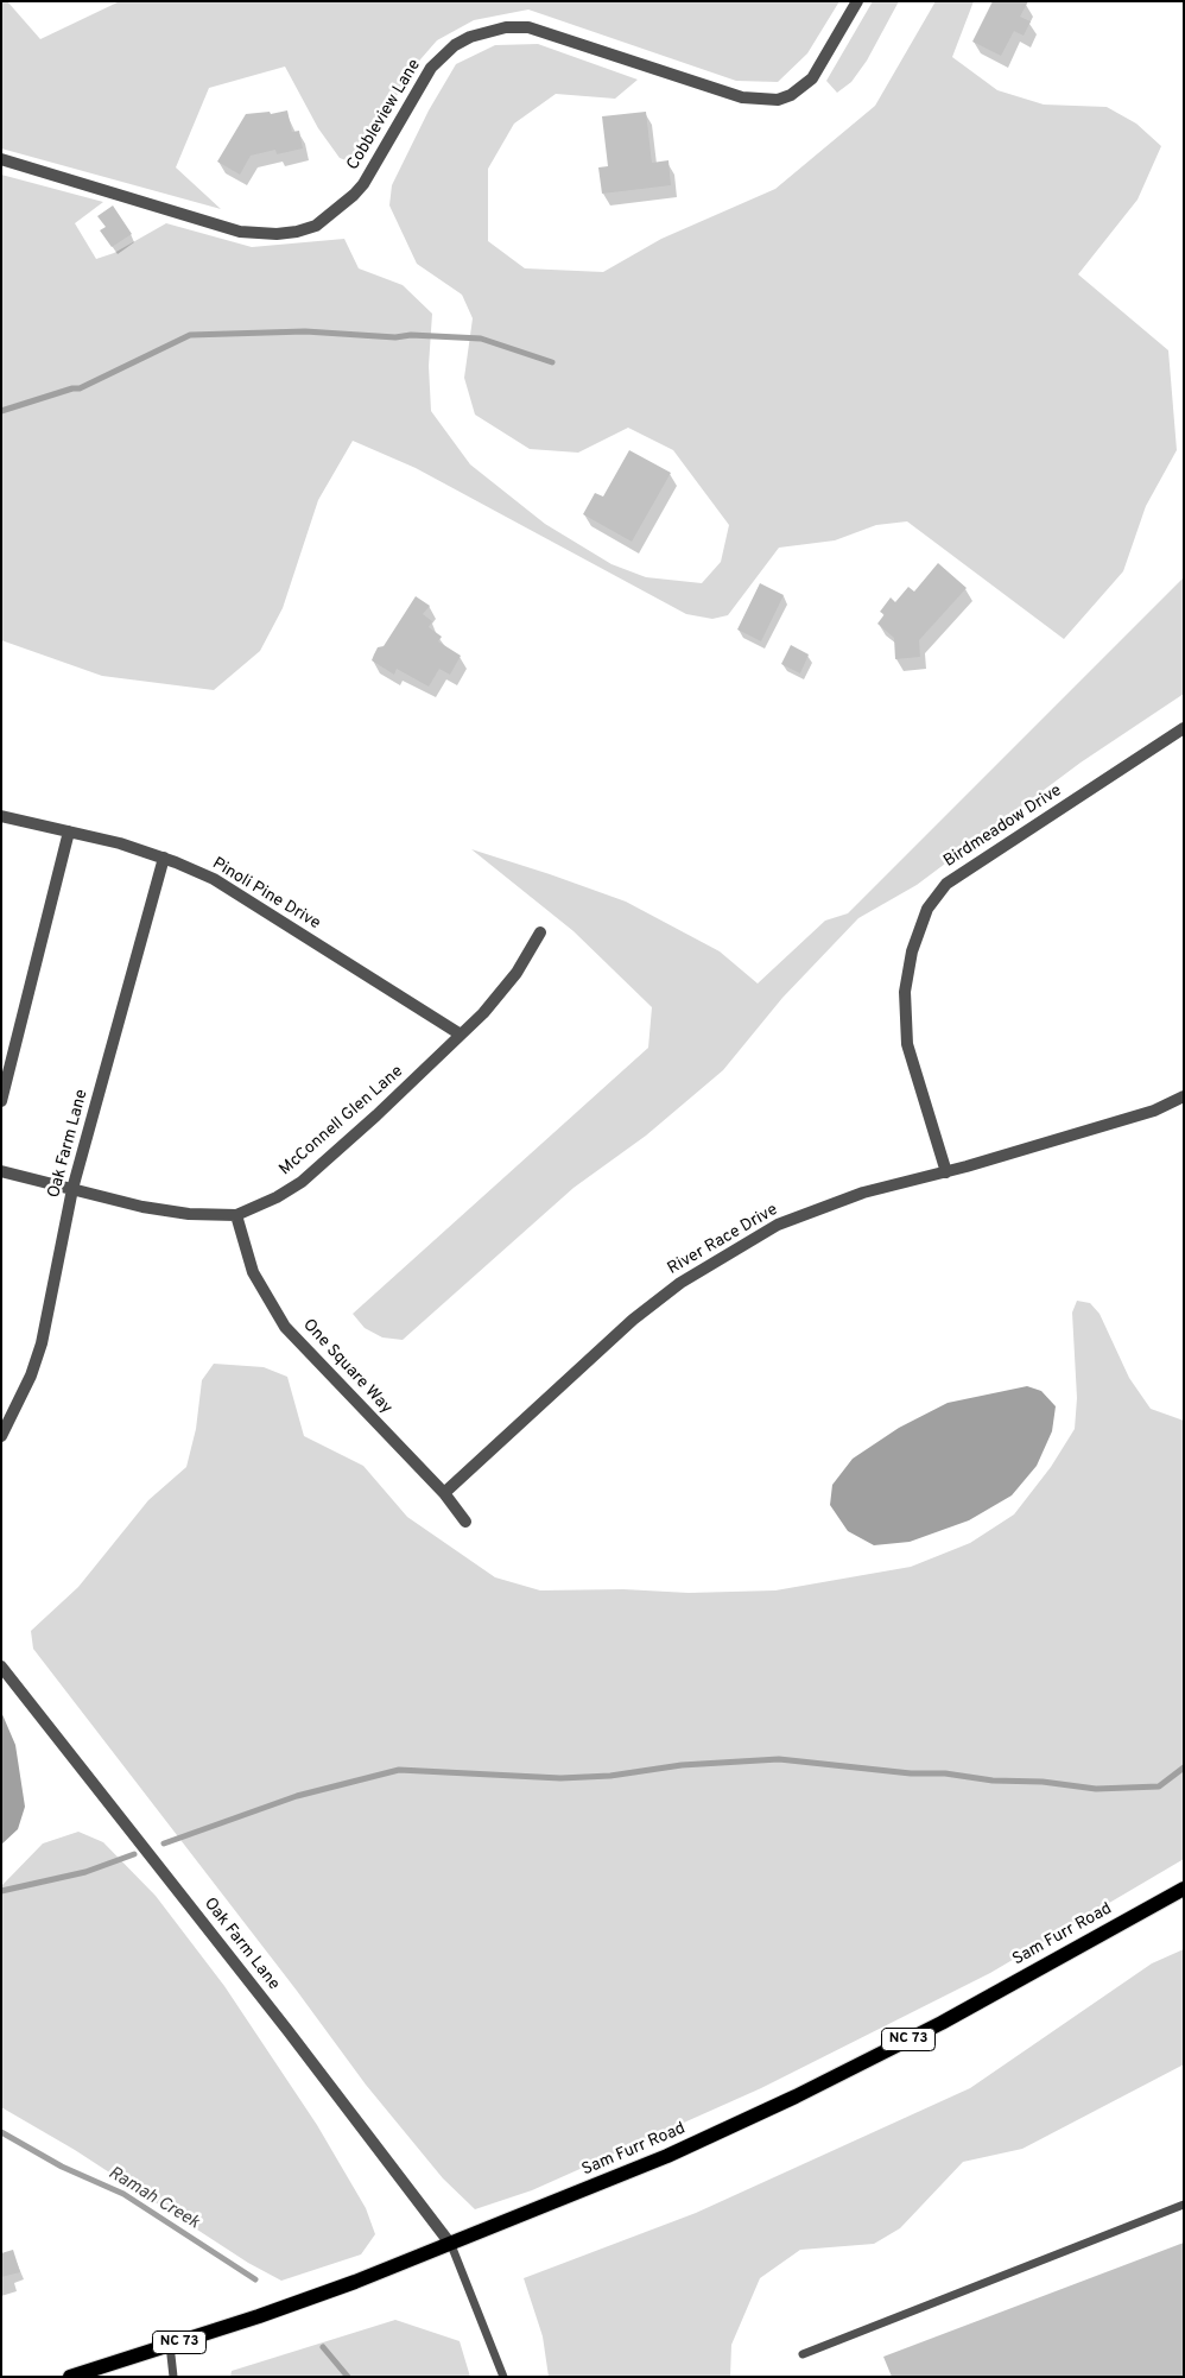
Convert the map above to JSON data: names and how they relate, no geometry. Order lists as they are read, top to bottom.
{
  "streets": {
    "main road": ["Sam Furr Road", "NC 73"],
    "street": [
      "Cobbleview Lane",
      "Birdmeadow Drive",
      "Pinoli Pine Drive",
      "McConnell Glen Lane",
      "Oak Farm Lane",
      "River Race Drive",
      "One Square Way"
    ]
  },
  "crossings": [
    ["Birdmeadow Drive", "River Race Drive"],
    ["Pinoli Pine Drive", "McConnell Glen Lane"],
    ["Pinoli Pine Drive", "Oak Farm Lane"],
    ["McConnell Glen Lane", "Oak Farm Lane"],
    ["McConnell Glen Lane", "One Square Way"],
    ["Oak Farm Lane", "Sam Furr Road"],
    ["River Race Drive", "One Square Way"]
  ],
  "water": ["Ramah Creek"]
}
